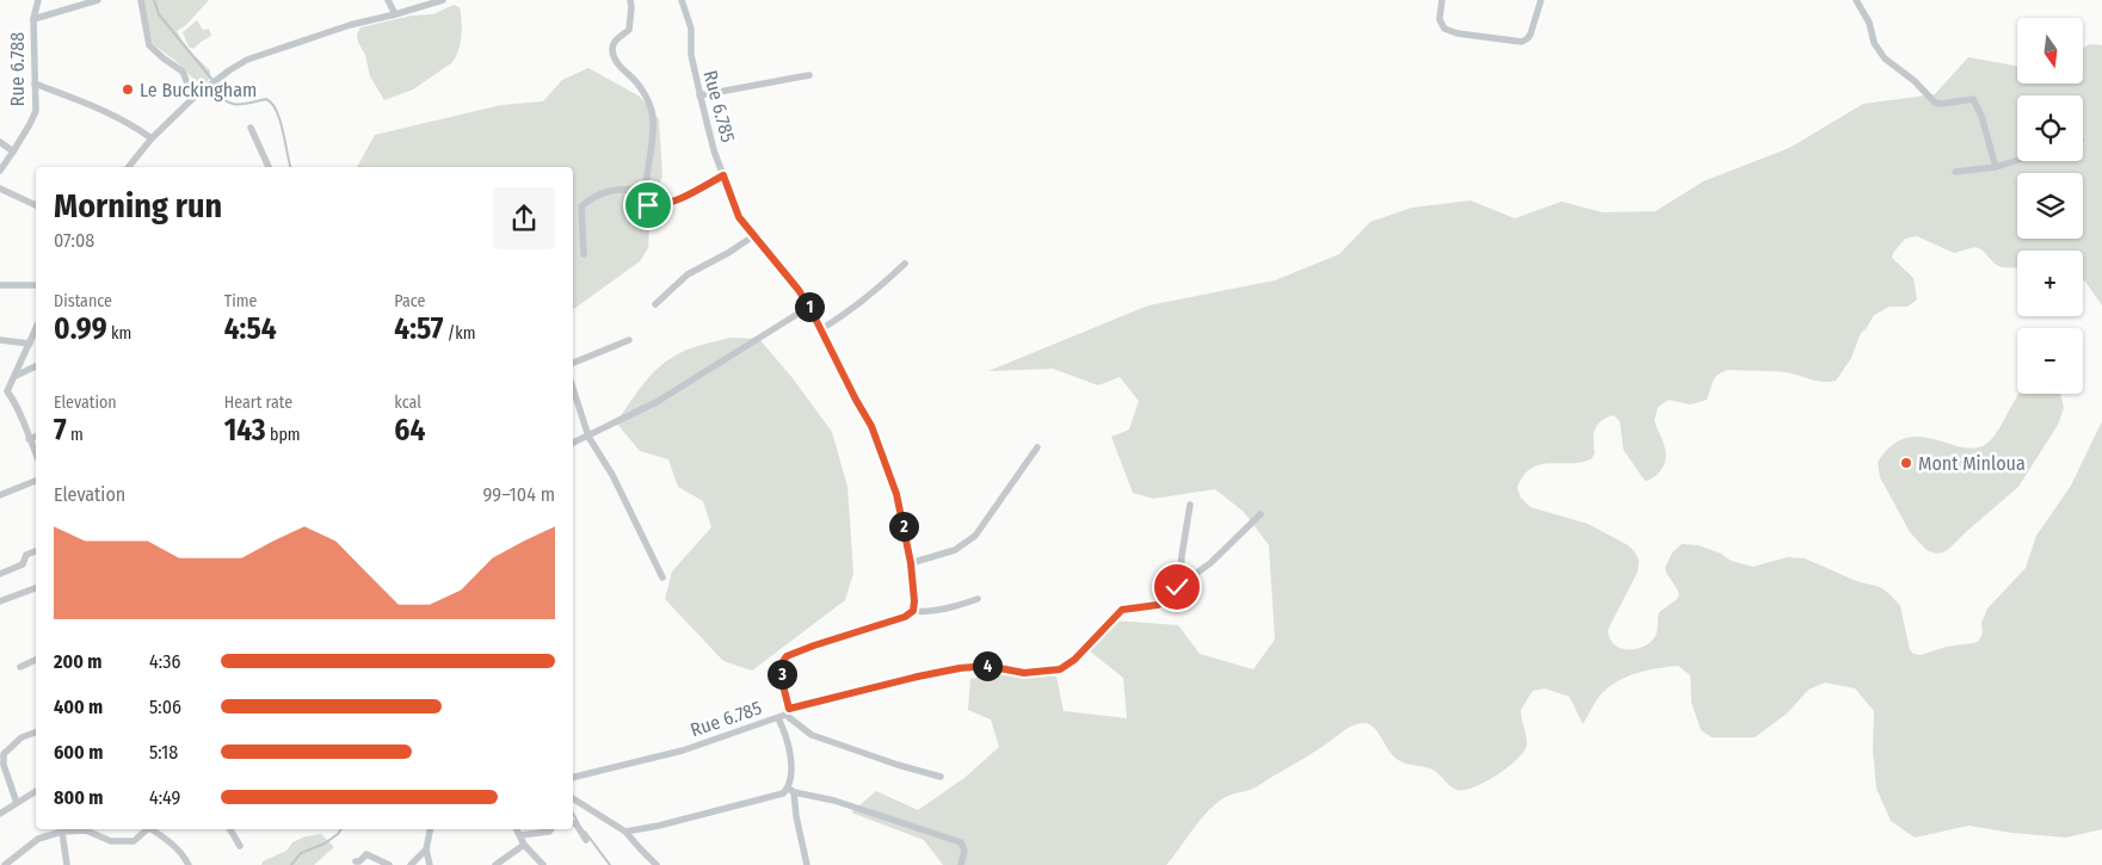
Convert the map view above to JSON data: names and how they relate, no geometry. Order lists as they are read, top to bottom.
{
  "streets": {
    "street": ["Rue 6.788", "Rue 6.785"]
  },
  "places": ["Le Buckingham", "Mont Minloua"],
  "north": "bottom",
  "page": {
    "map_buttons": ["+", "−"],
    "heading": ["Morning run", "07:08"],
    "stats": [
      ["Distance", "0.99 km"],
      ["Time", "4:54"],
      ["Pace", "4:57 /km"],
      ["Elevation", "7 m"],
      ["Heart rate", "143 bpm"],
      ["kcal", "64"]
    ],
    "pins": [
      "1",
      "2",
      "4",
      "3"
    ],
    "chart": ["Elevation", "99–104 m"],
    "list": [
      {
        "name": "200 m",
        "note": "4:36"
      },
      {
        "name": "400 m",
        "note": "5:06"
      },
      {
        "name": "600 m",
        "note": "5:18"
      },
      {
        "name": "800 m",
        "note": "4:49"
      }
    ]
  }
}
